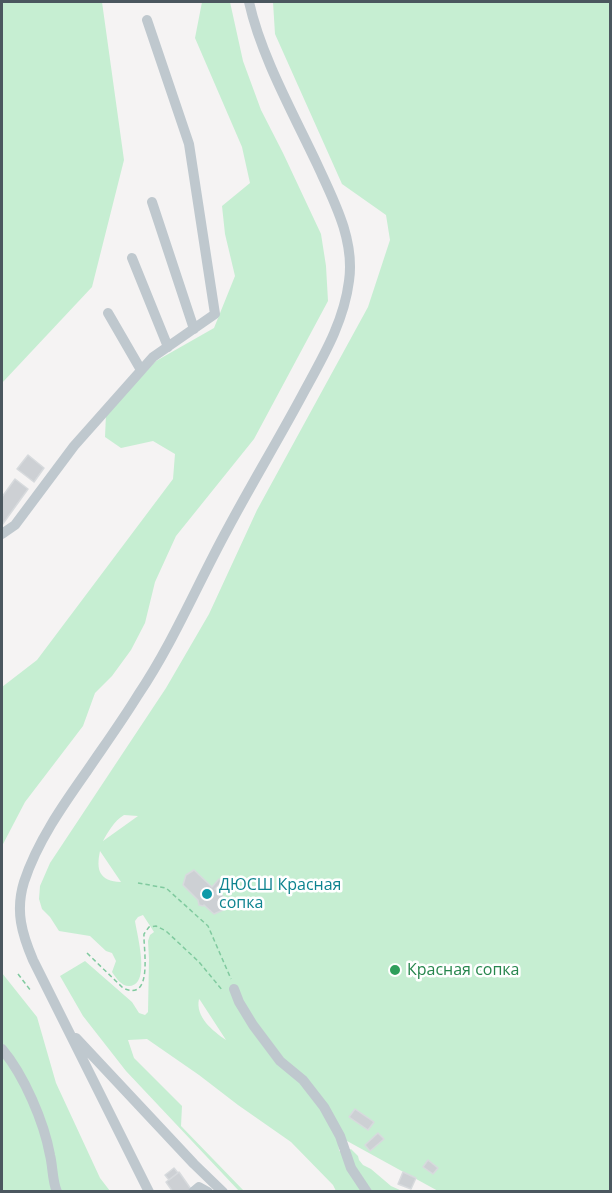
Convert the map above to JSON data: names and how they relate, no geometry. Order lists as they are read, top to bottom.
{
  "places": ["ДЮСШ Красная сопка", "Красная сопка"]
}
